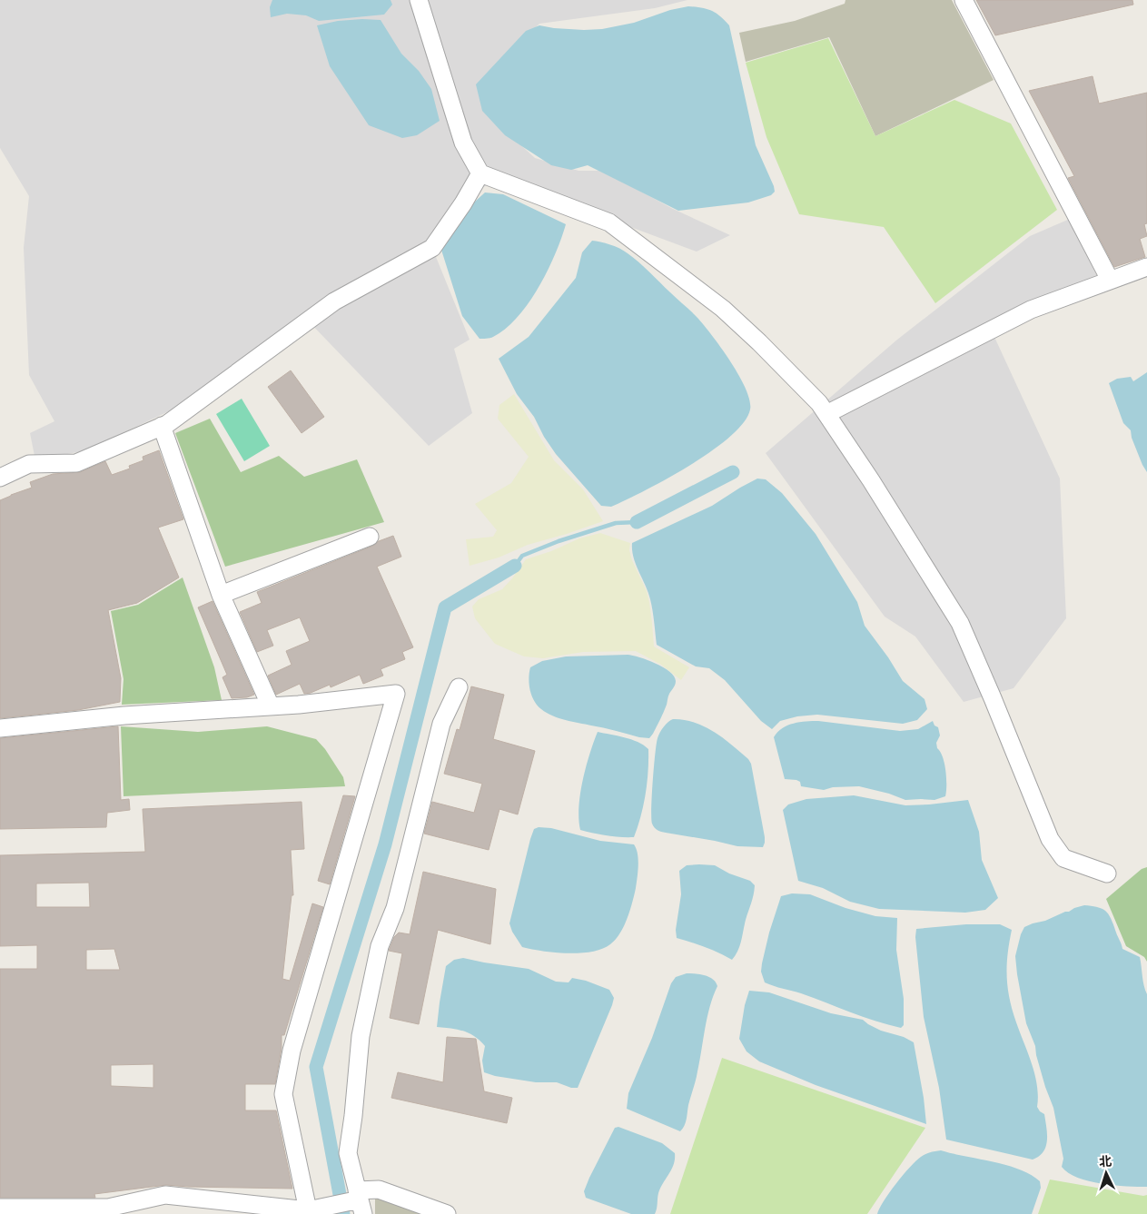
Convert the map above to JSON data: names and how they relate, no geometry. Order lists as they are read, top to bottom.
{
  "north": "top"
}
